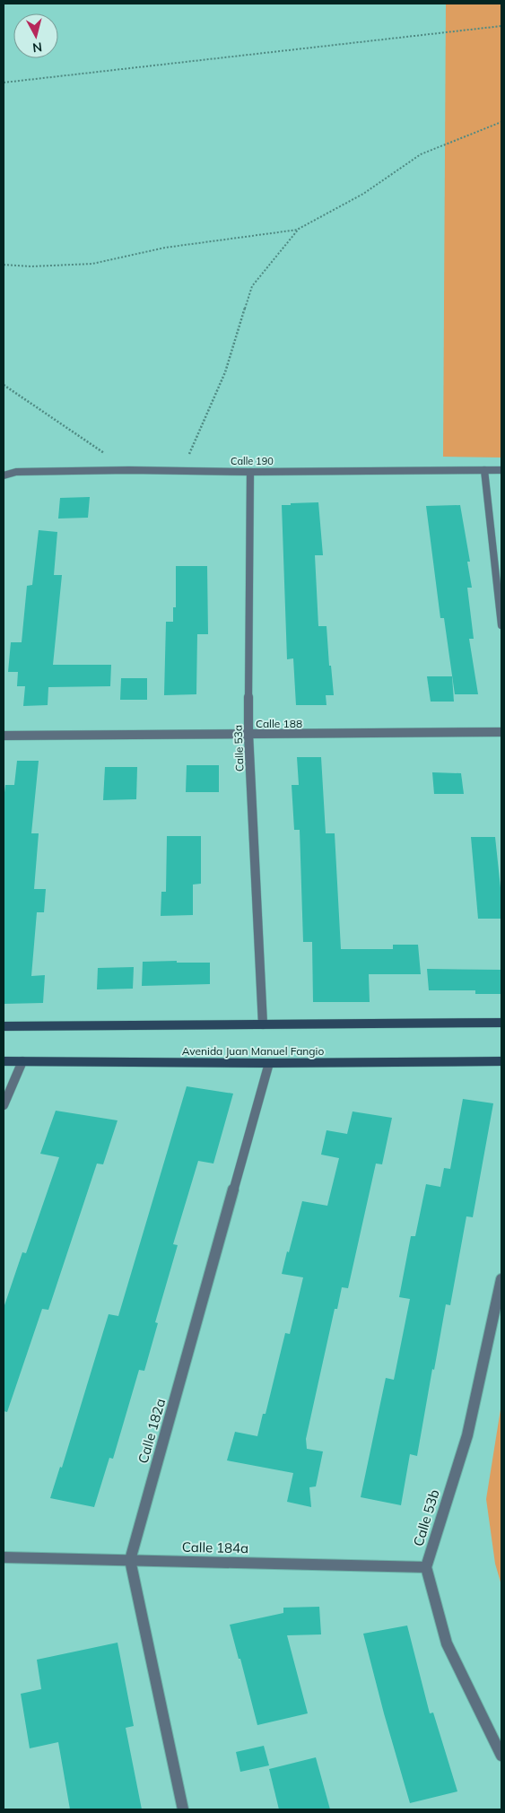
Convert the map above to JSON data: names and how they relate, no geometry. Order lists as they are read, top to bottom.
{
  "streets": {
    "main road": ["Avenida Juan Manuel Fangio"],
    "street": [
      "Calle 190",
      "Calle 188",
      "Calle 53a",
      "Calle 182a",
      "Calle 53b",
      "Calle 184a"
    ]
  },
  "crossings": [
    ["Calle 190", "Calle 53a"],
    ["Calle 188", "Calle 53a"],
    ["Avenida Juan Manuel Fangio", "Calle 182a"],
    ["Calle 182a", "Calle 184a"],
    ["Calle 53b", "Calle 184a"]
  ],
  "north": "bottom"
}
